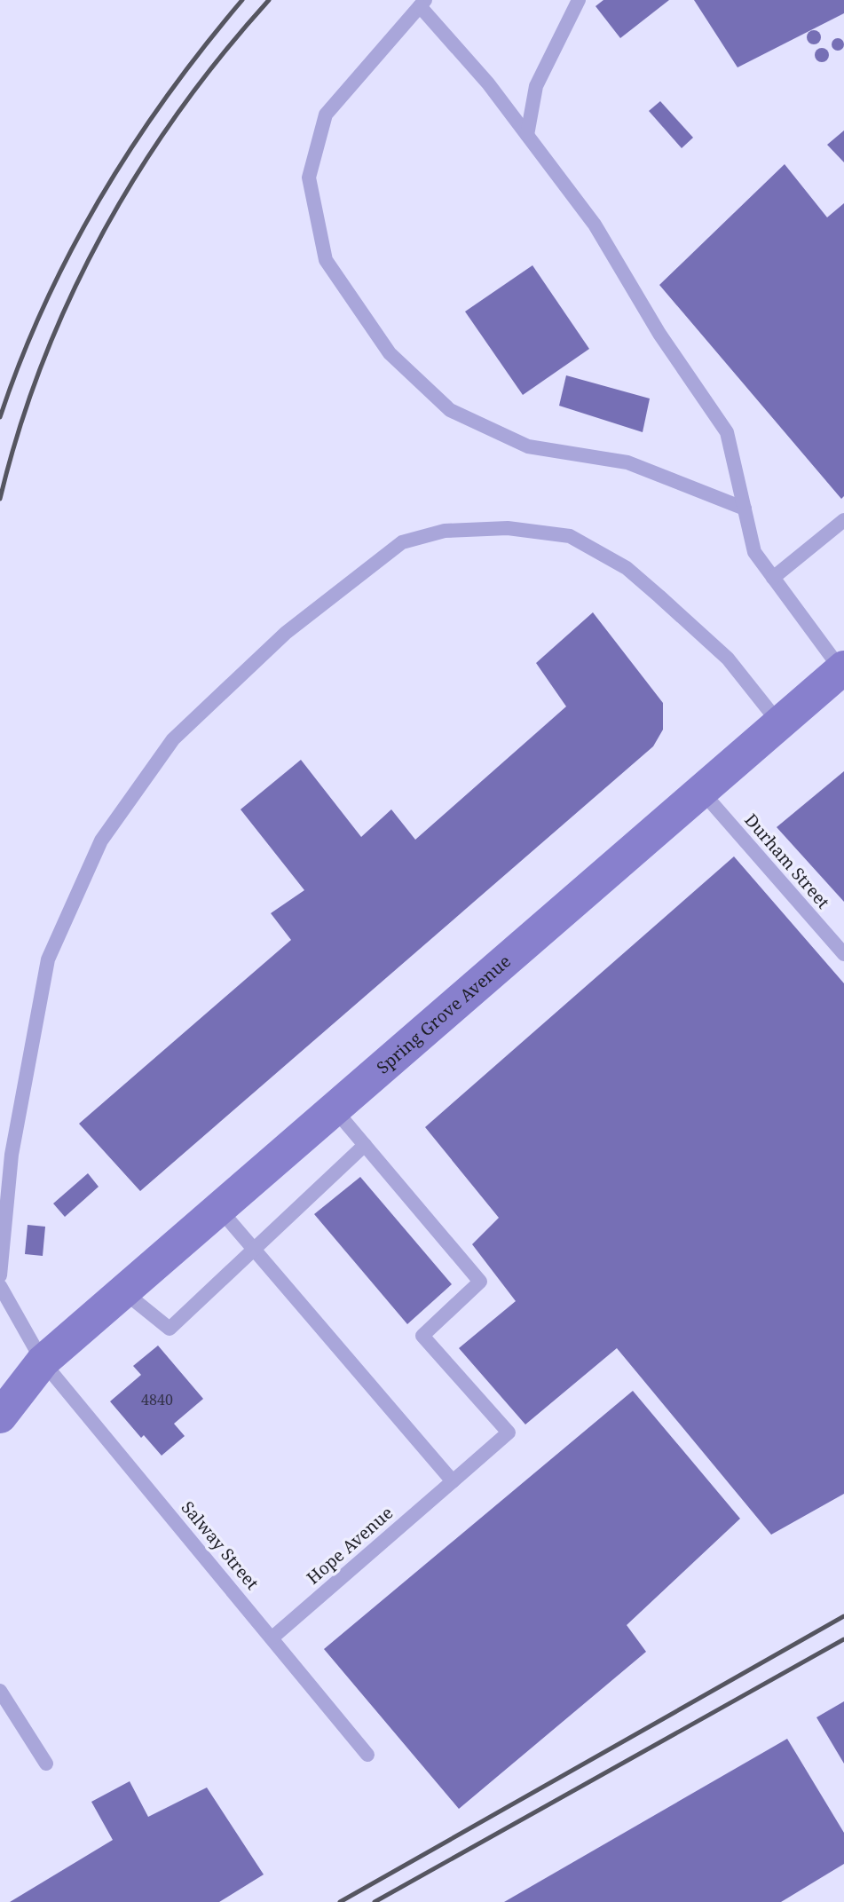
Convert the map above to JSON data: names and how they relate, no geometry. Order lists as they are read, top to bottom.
{
  "streets": {
    "main road": ["Spring Grove Avenue"],
    "lane": ["Durham Street", "Salway Street", "Hope Avenue"]
  },
  "crossings": [
    ["Durham Street", "Spring Grove Avenue"],
    ["Spring Grove Avenue", "Salway Street"],
    ["Salway Street", "Hope Avenue"]
  ],
  "house_numbers": ["4840"]
}
